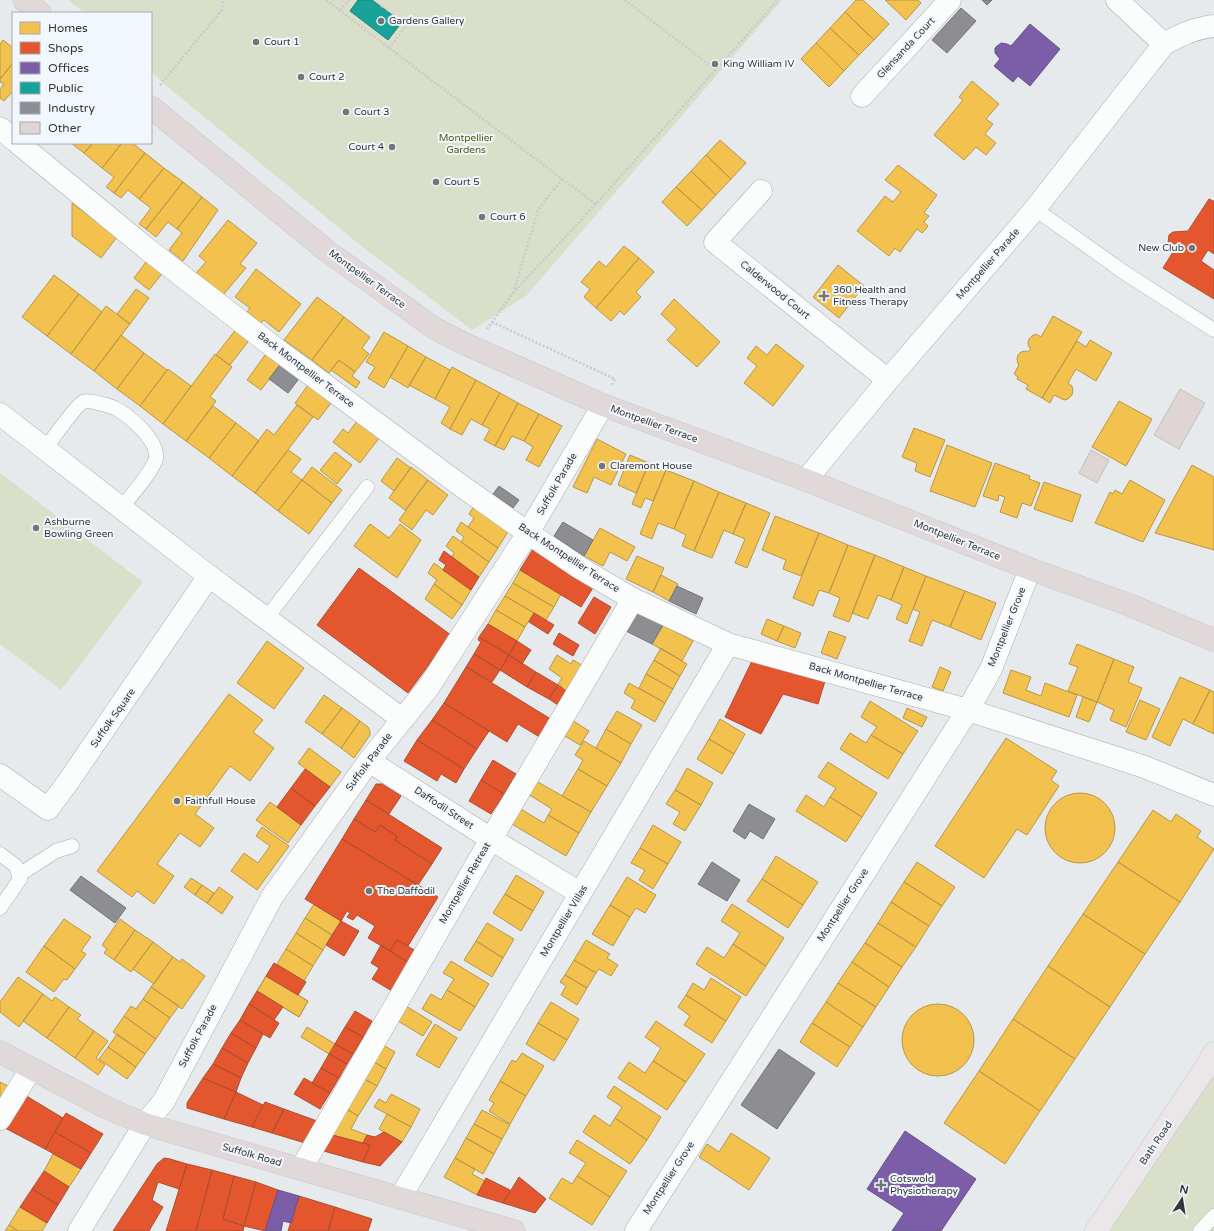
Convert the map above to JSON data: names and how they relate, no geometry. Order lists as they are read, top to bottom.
{
  "streets": {
    "highway": ["Montpellier Terrace", "Suffolk Road"],
    "main road": ["Bath Road"],
    "street": [
      "Glensanda Court",
      "Montpellier Parade",
      "Calderwood Court",
      "Back Montpellier Terrace",
      "Suffolk Parade",
      "Montpellier Grove",
      "Suffolk Square",
      "Daffodil Street",
      "Montpellier Retreat",
      "Montpellier Villas"
    ]
  },
  "crossings": [
    ["Montpellier Parade", "Montpellier Terrace"],
    ["Montpellier Parade", "Calderwood Court"],
    ["Montpellier Terrace", "Suffolk Parade"],
    ["Montpellier Terrace", "Montpellier Grove"],
    ["Back Montpellier Terrace", "Suffolk Parade"],
    ["Back Montpellier Terrace", "Montpellier Grove"],
    ["Back Montpellier Terrace", "Montpellier Retreat"],
    ["Back Montpellier Terrace", "Montpellier Villas"],
    ["Suffolk Parade", "Daffodil Street"],
    ["Suffolk Parade", "Suffolk Road"],
    ["Daffodil Street", "Montpellier Retreat"],
    ["Daffodil Street", "Montpellier Villas"],
    ["Montpellier Retreat", "Suffolk Road"],
    ["Montpellier Villas", "Suffolk Road"]
  ],
  "parks": ["Montpellier Gardens"],
  "places": {
    "other": [
      "Gardens Gallery",
      "Court 1",
      "King William IV",
      "Court 2",
      "Court 3",
      "Court 4",
      "Court 5",
      "Court 6",
      "New Club",
      "Claremont House",
      "Ashburne Bowling Green",
      "Faithfull House",
      "The Daffodil"
    ],
    "health": ["360 Health and Fitness Therapy", "Cotswold Physiotherapy"]
  },
  "legend": [
    "Homes",
    "Shops",
    "Offices",
    "Public",
    "Industry",
    "Other"
  ],
  "north": "top"
}
